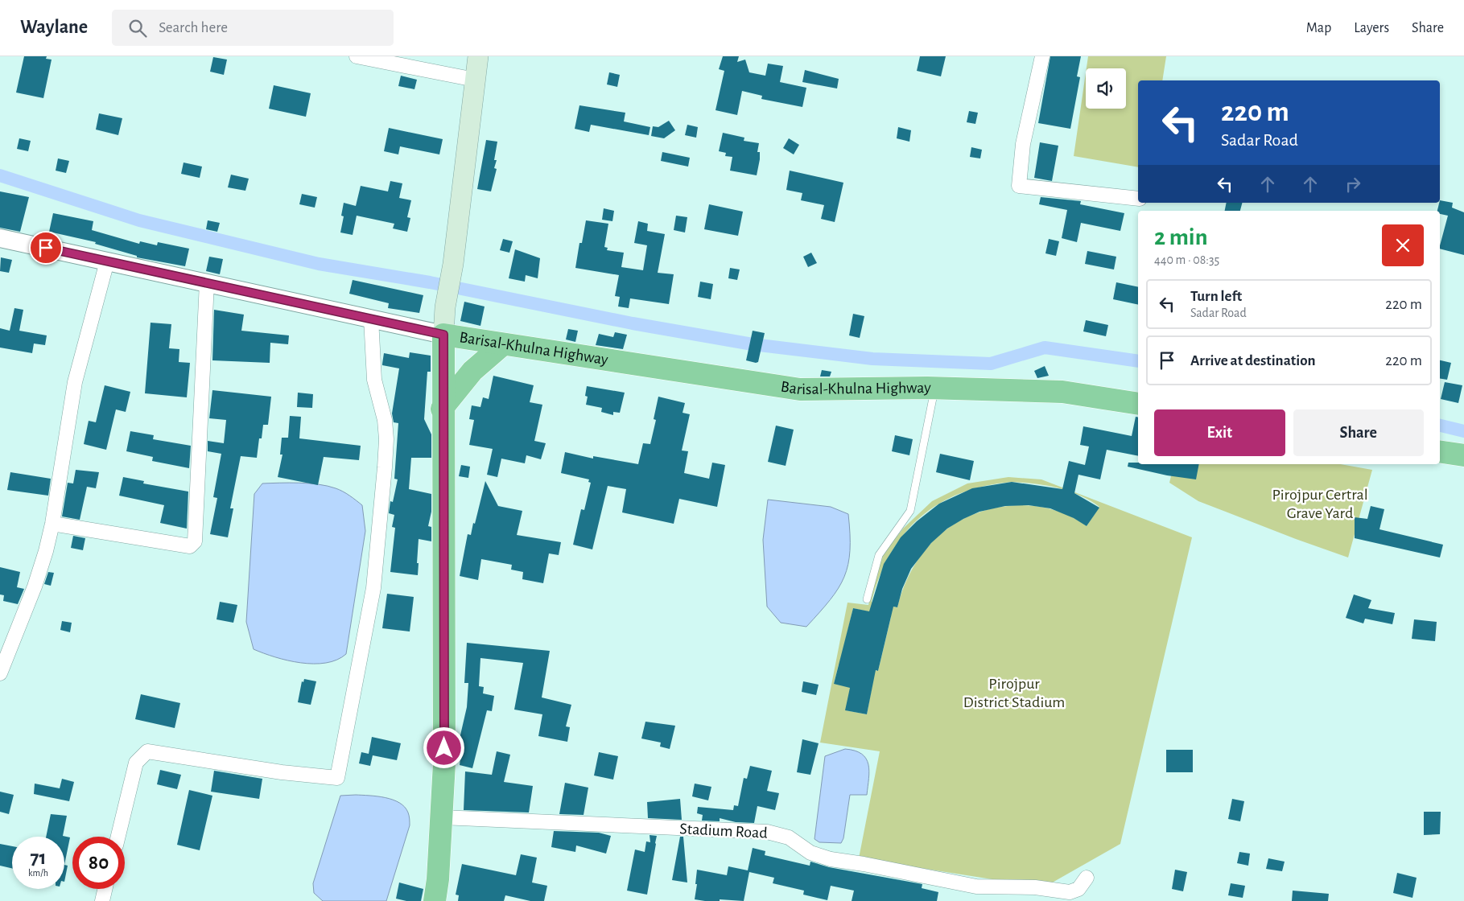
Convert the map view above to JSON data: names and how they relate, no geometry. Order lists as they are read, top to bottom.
{
  "streets": {
    "highway": ["Barisal-Khulna Highway"],
    "street": ["Stadium Road"]
  },
  "crossings": [
    ["Barisal-Khulna Highway", "Stadium Road"]
  ],
  "parks": ["Pirojpur Certral Grave Yard", "Pirojpur District Stadium"],
  "page": {
    "header": "Waylane",
    "search": "Search here",
    "nav": ["Map", "Layers", "Share"],
    "turn": ["220 m", "Sadar Road"],
    "heading": ["2 min", "440 m · 08:35"],
    "list": [
      {
        "name": "Turn left",
        "note": "Sadar Road",
        "value": "220 m"
      },
      {
        "name": "Arrive at destination",
        "value": "220 m"
      }
    ],
    "buttons": ["Exit", "Share"],
    "speed": "71 km/h",
    "limit": "80"
  }
}
